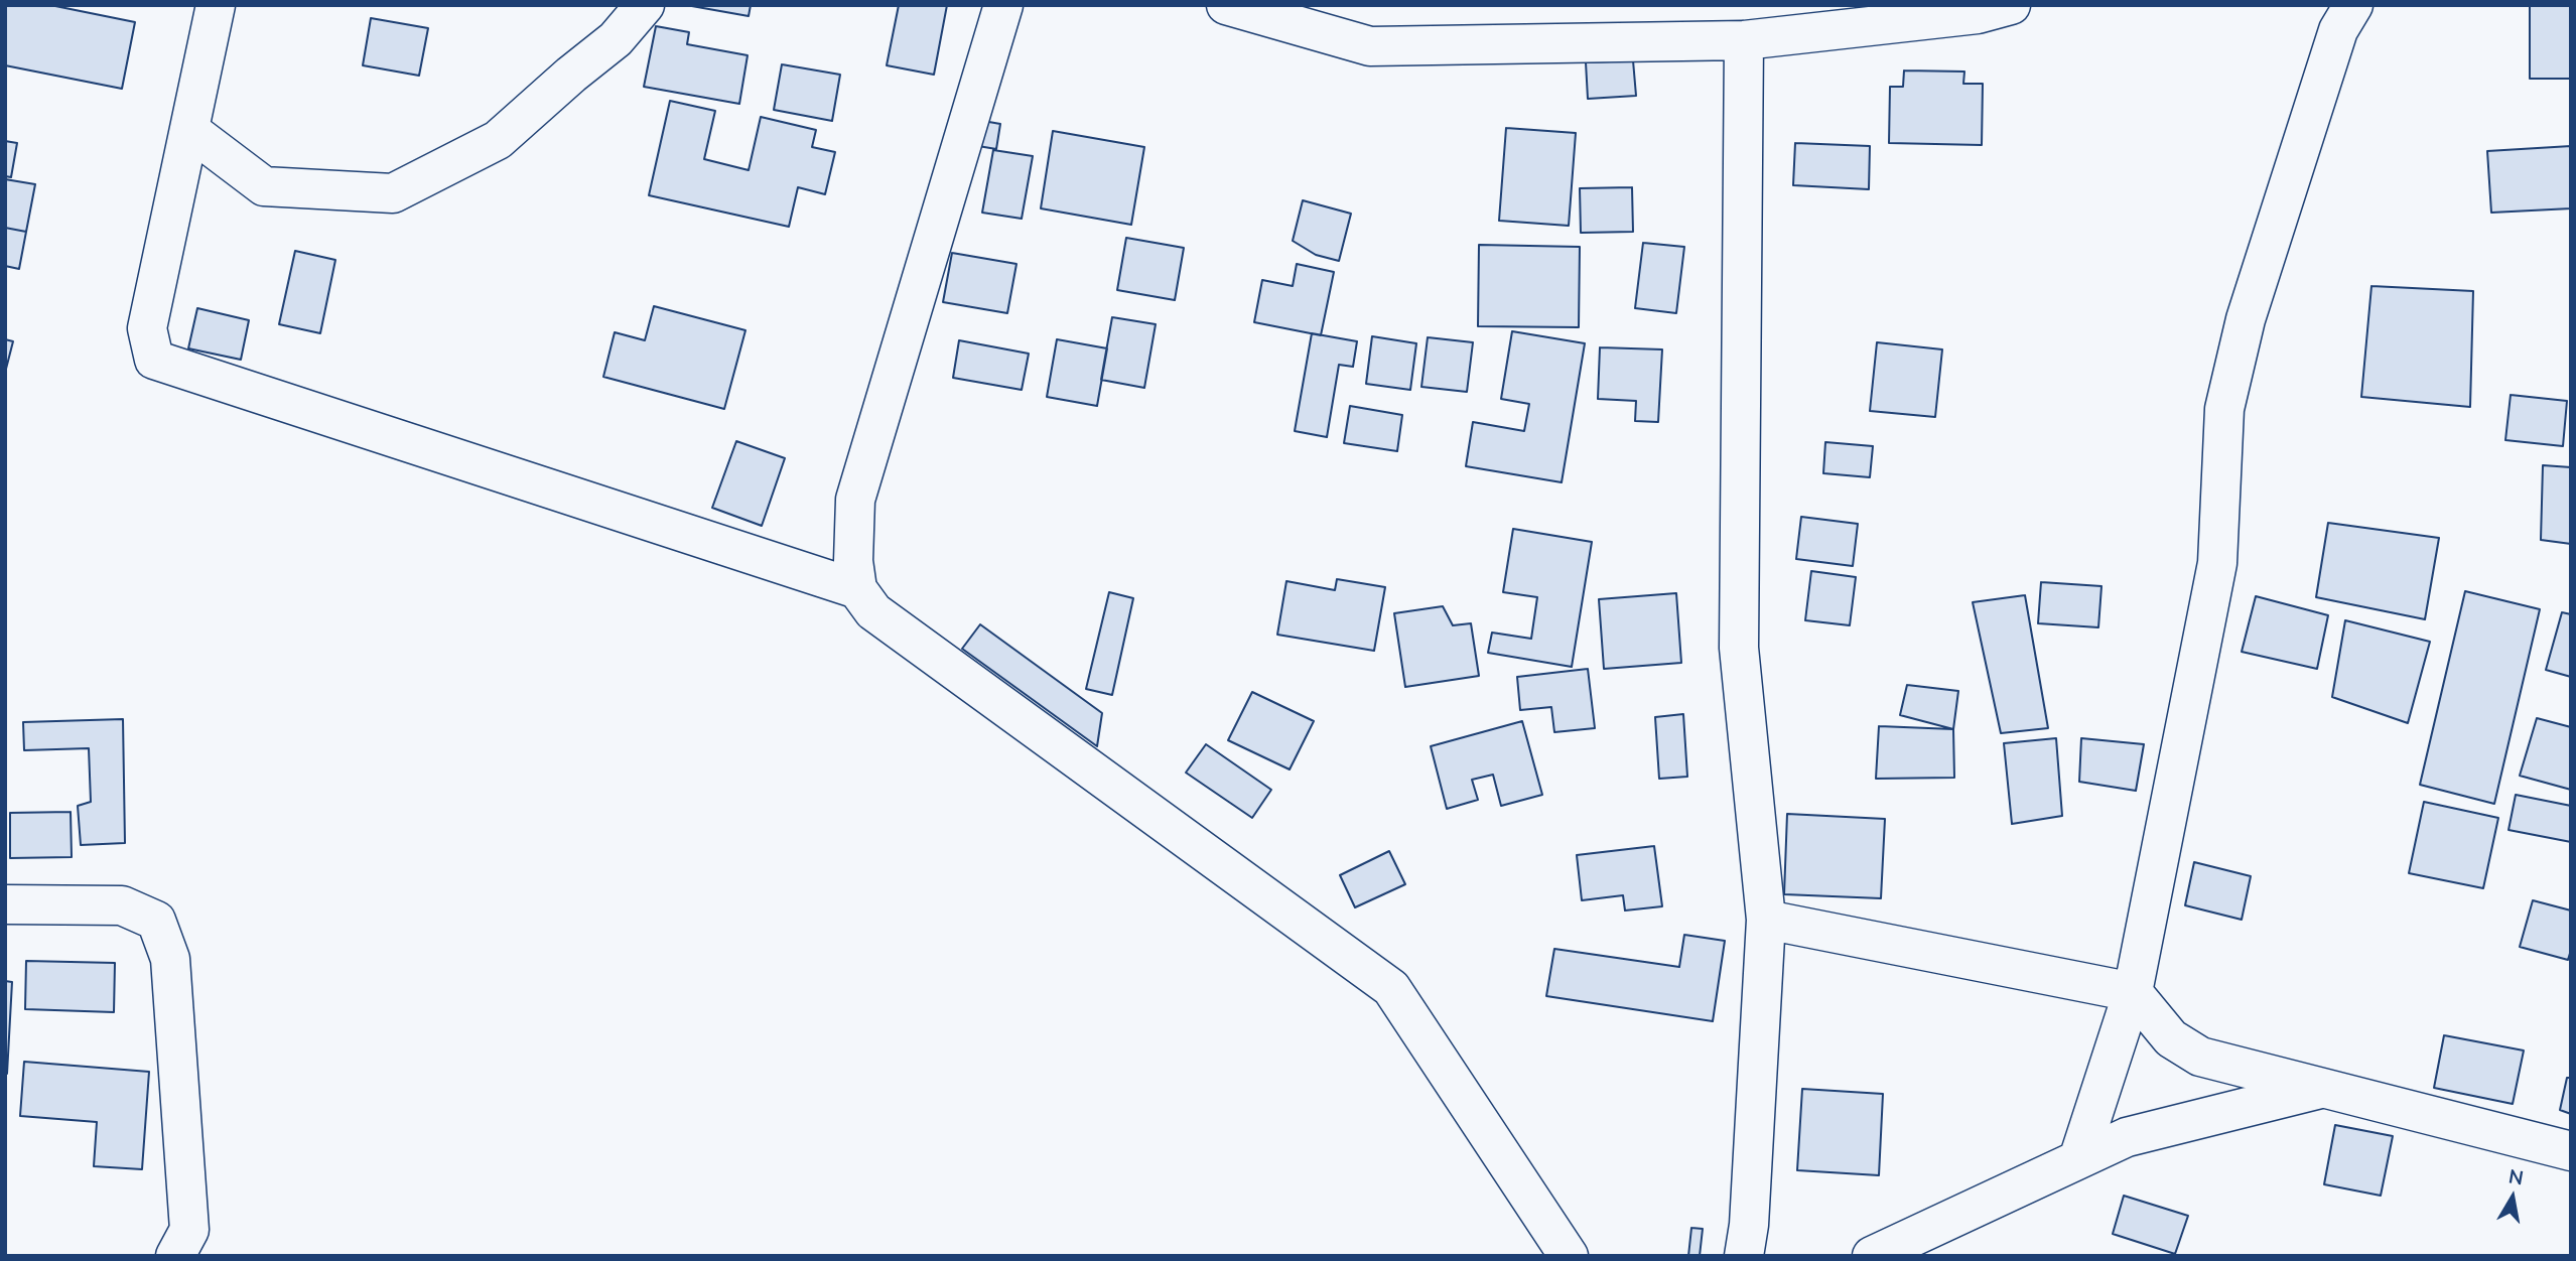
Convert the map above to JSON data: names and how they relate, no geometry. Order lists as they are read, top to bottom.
{
  "north": "top"
}
